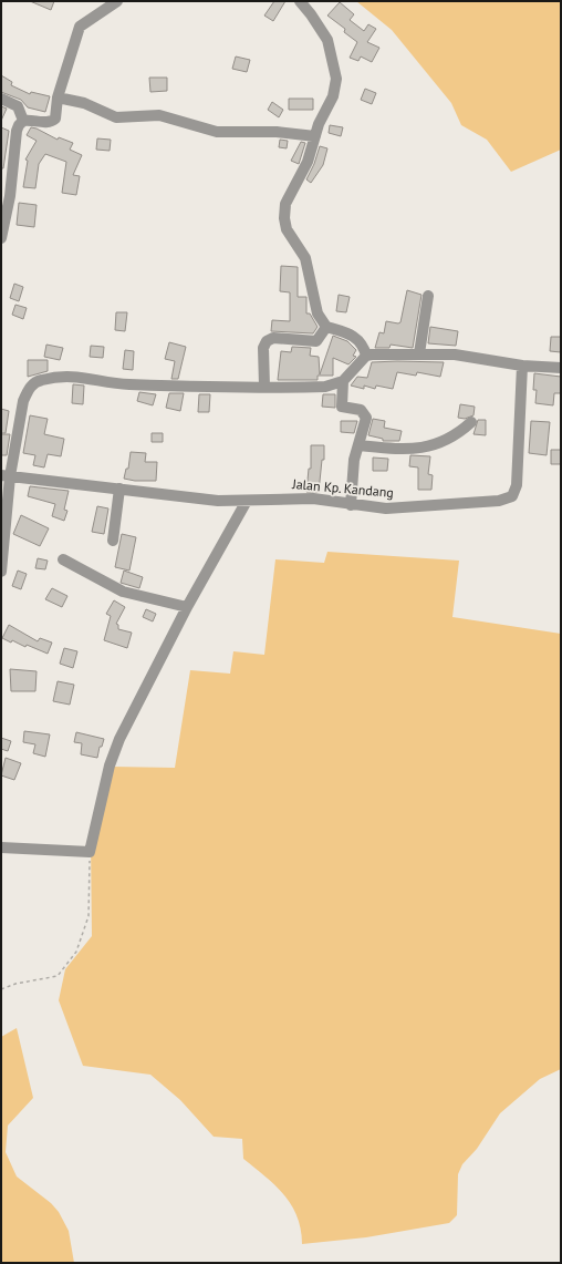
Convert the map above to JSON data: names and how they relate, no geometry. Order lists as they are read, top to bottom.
{
  "streets": {
    "street": ["Jalan Kp. Kandang"]
  }
}
